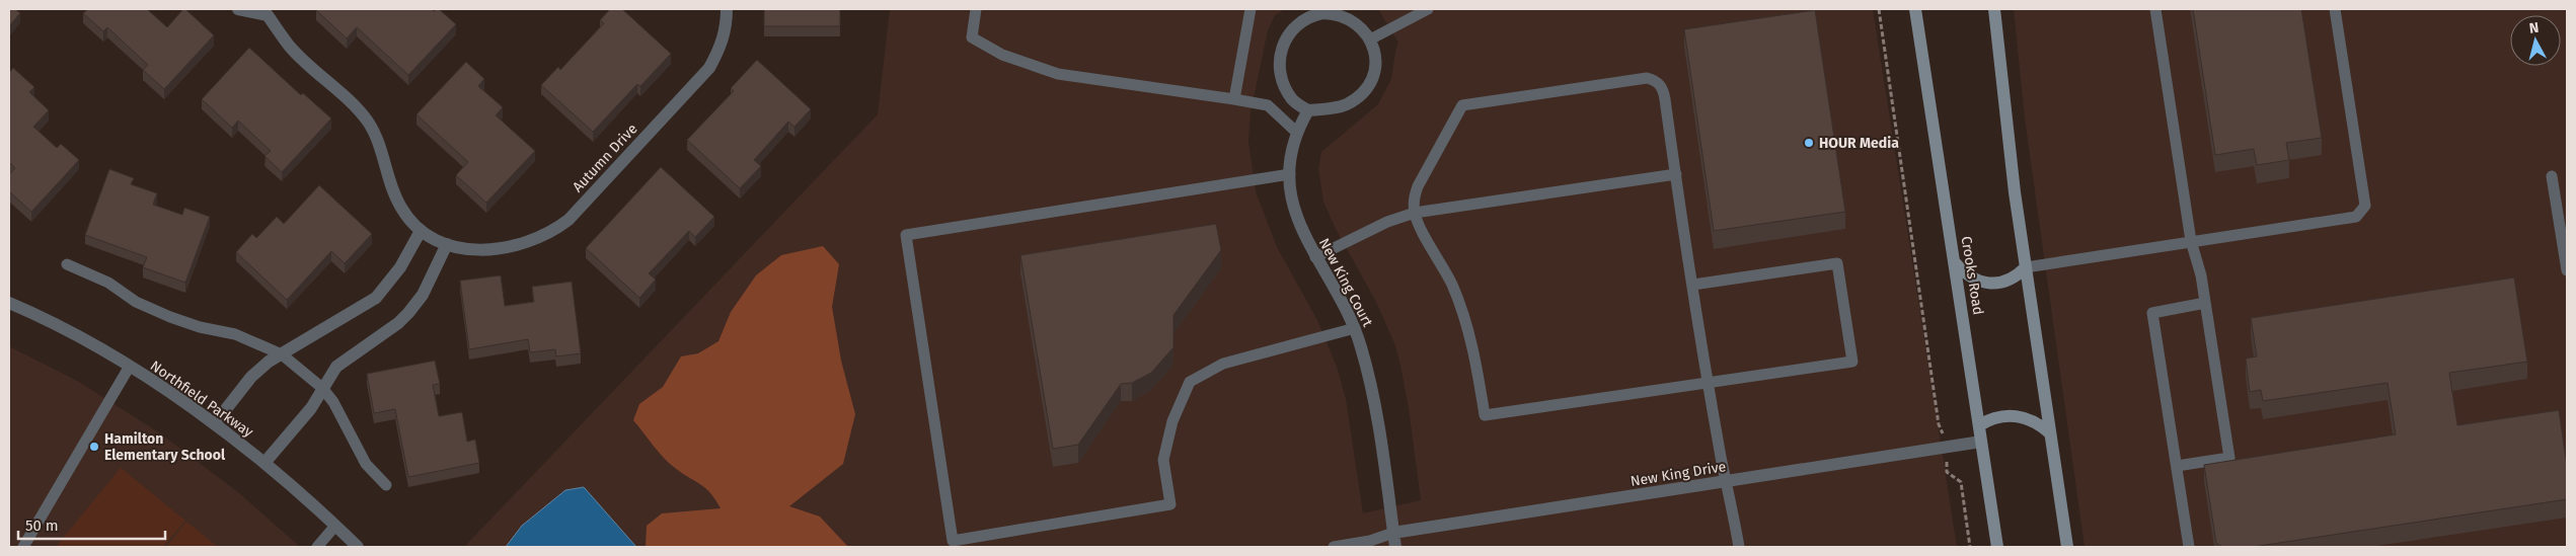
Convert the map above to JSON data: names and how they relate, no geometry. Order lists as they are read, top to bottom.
{
  "streets": {
    "main road": ["Crooks Road"],
    "street": [
      "Autumn Drive",
      "New King Court",
      "Northfield Parkway",
      "New King Drive"
    ]
  },
  "crossings": [
    ["Crooks Road", "New King Drive"],
    ["New King Court", "New King Drive"]
  ],
  "places": ["HOUR Media", "Hamilton Elementary School"],
  "scale_bar": "50 m",
  "north": "top"
}
